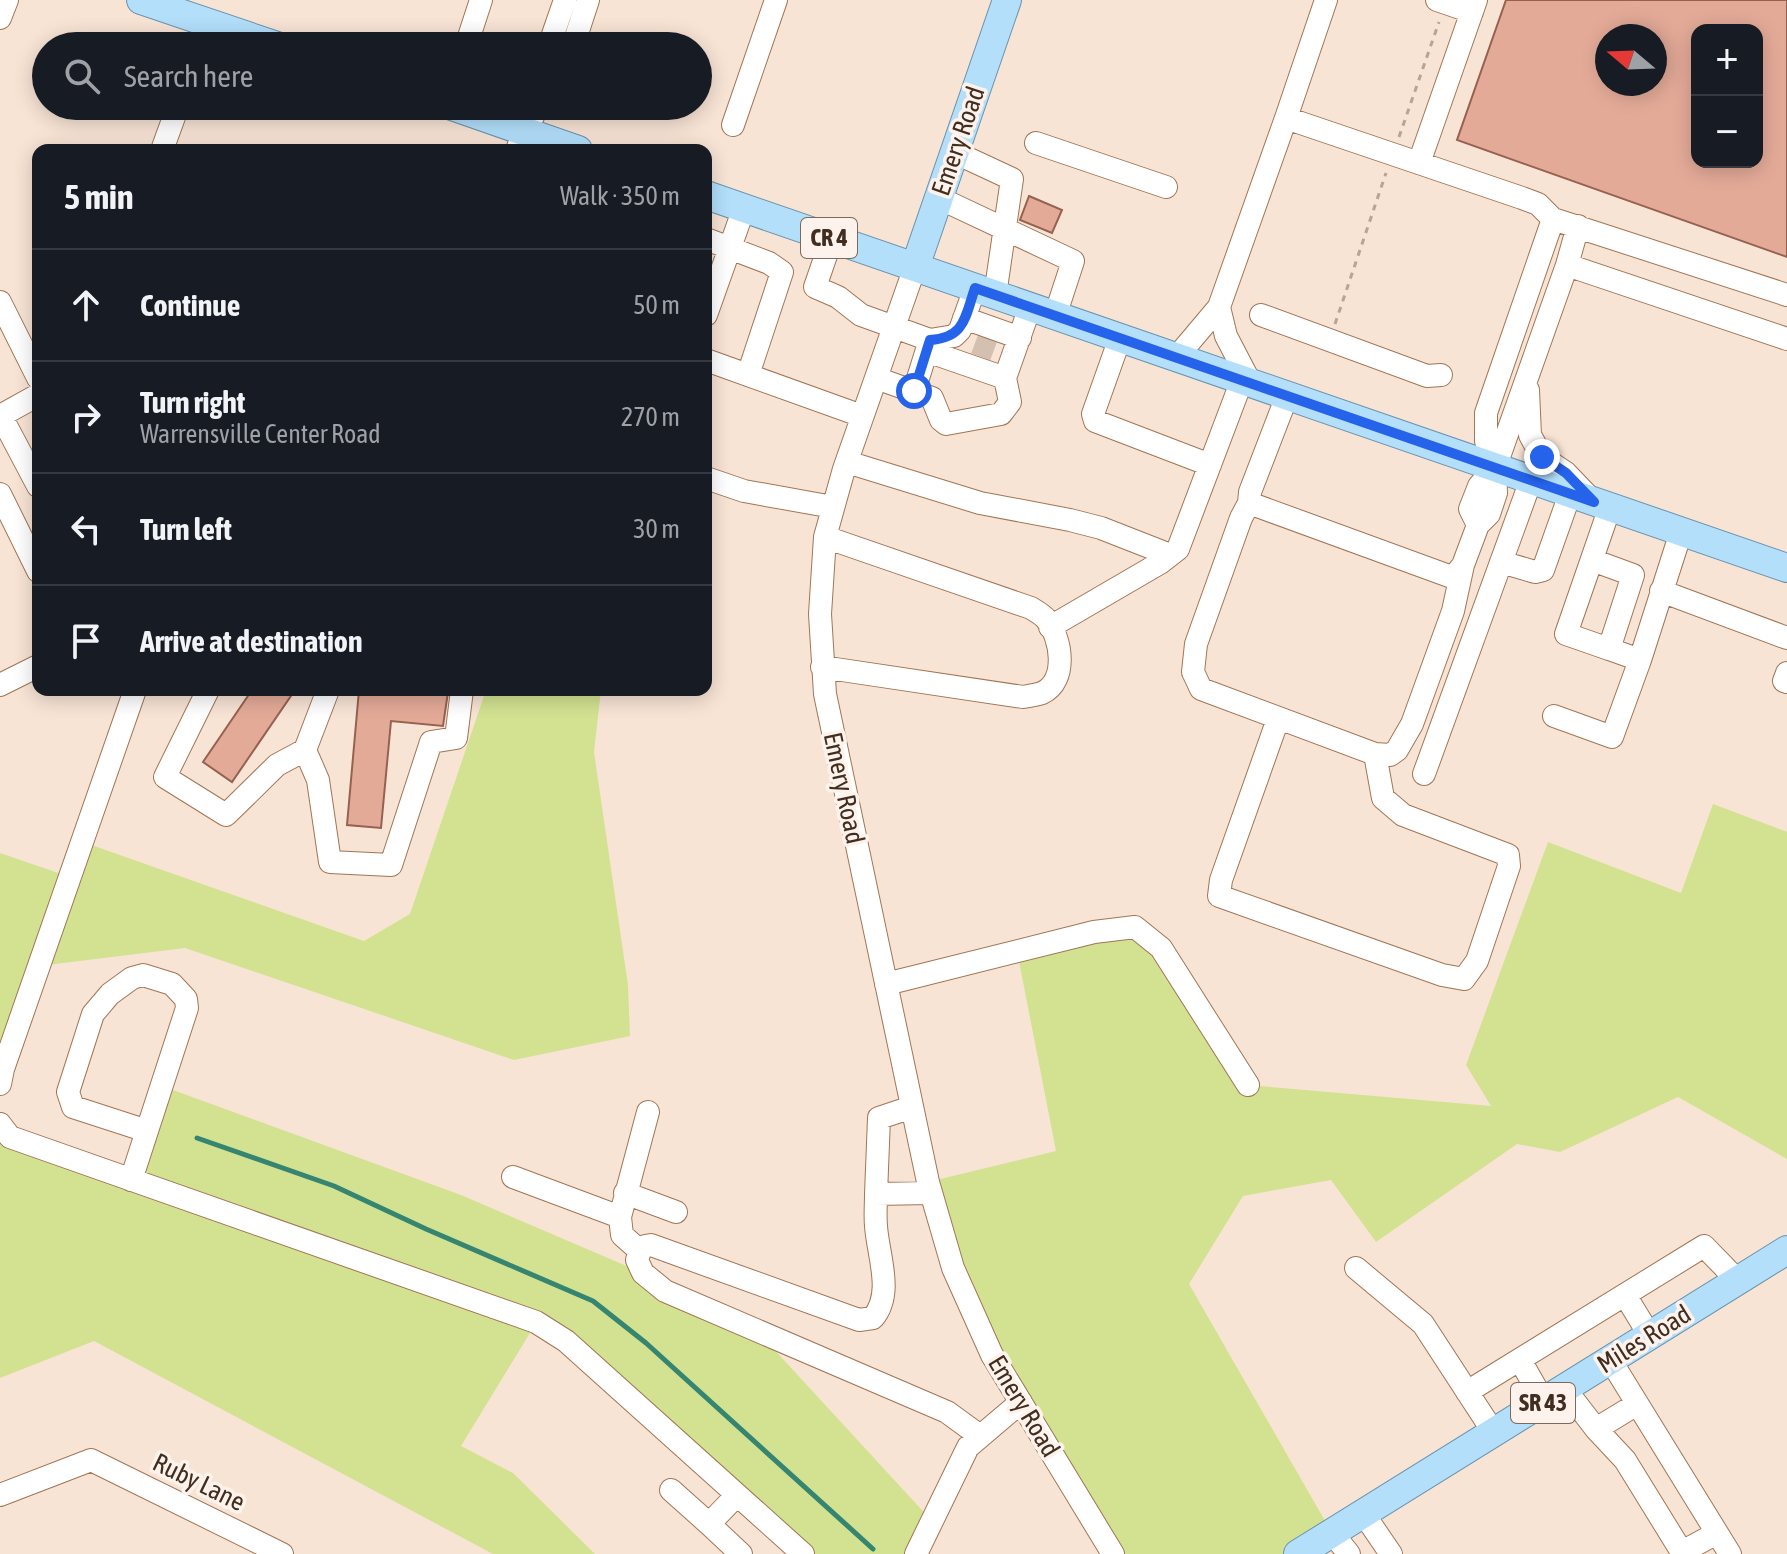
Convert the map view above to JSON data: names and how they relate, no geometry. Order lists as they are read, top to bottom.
{
  "streets": {
    "main road": [
      "Emery Road",
      "CR 4",
      "Miles Road",
      "SR 43"
    ],
    "street": ["Ruby Lane"]
  },
  "crossings": [
    ["Emery Road", "CR 4"]
  ],
  "north": "left",
  "page": {
    "map_buttons": ["+", "−"],
    "search": "Search here",
    "heading": ["5 min", "Walk · 350 m"],
    "list": [
      ["Continue", "50 m"],
      ["Turn right", "Warrensville Center Road", "270 m"],
      ["Turn left", "30 m"],
      "Arrive at destination"
    ]
  }
}
